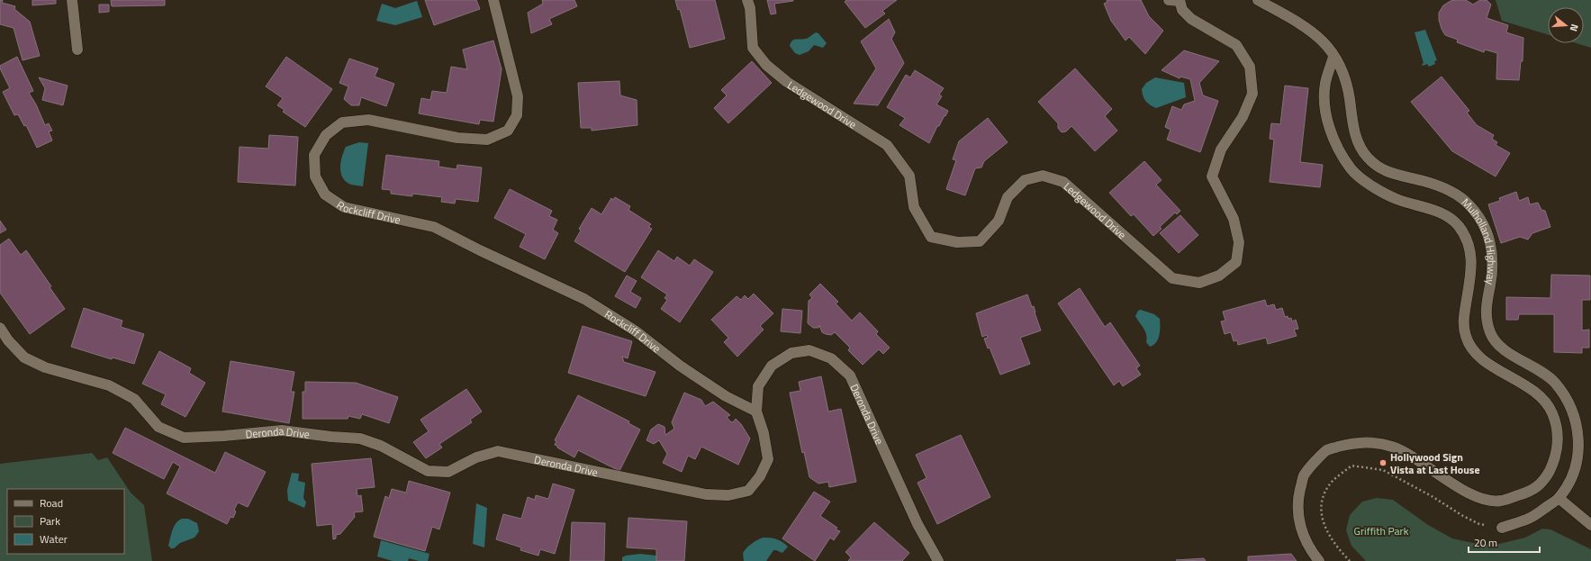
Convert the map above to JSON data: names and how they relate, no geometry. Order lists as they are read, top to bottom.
{
  "streets": {
    "street": [
      "Ledgewood Drive",
      "Rockcliff Drive",
      "Mulholland Highway",
      "Deronda Drive"
    ]
  },
  "crossings": [
    ["Rockcliff Drive", "Deronda Drive"]
  ],
  "parks": ["Griffith Park"],
  "places": ["Hollywood Sign Vista at Last House"],
  "legend": ["Road", "Park", "Water"],
  "scale_bar": "20 m",
  "north": "right"
}
